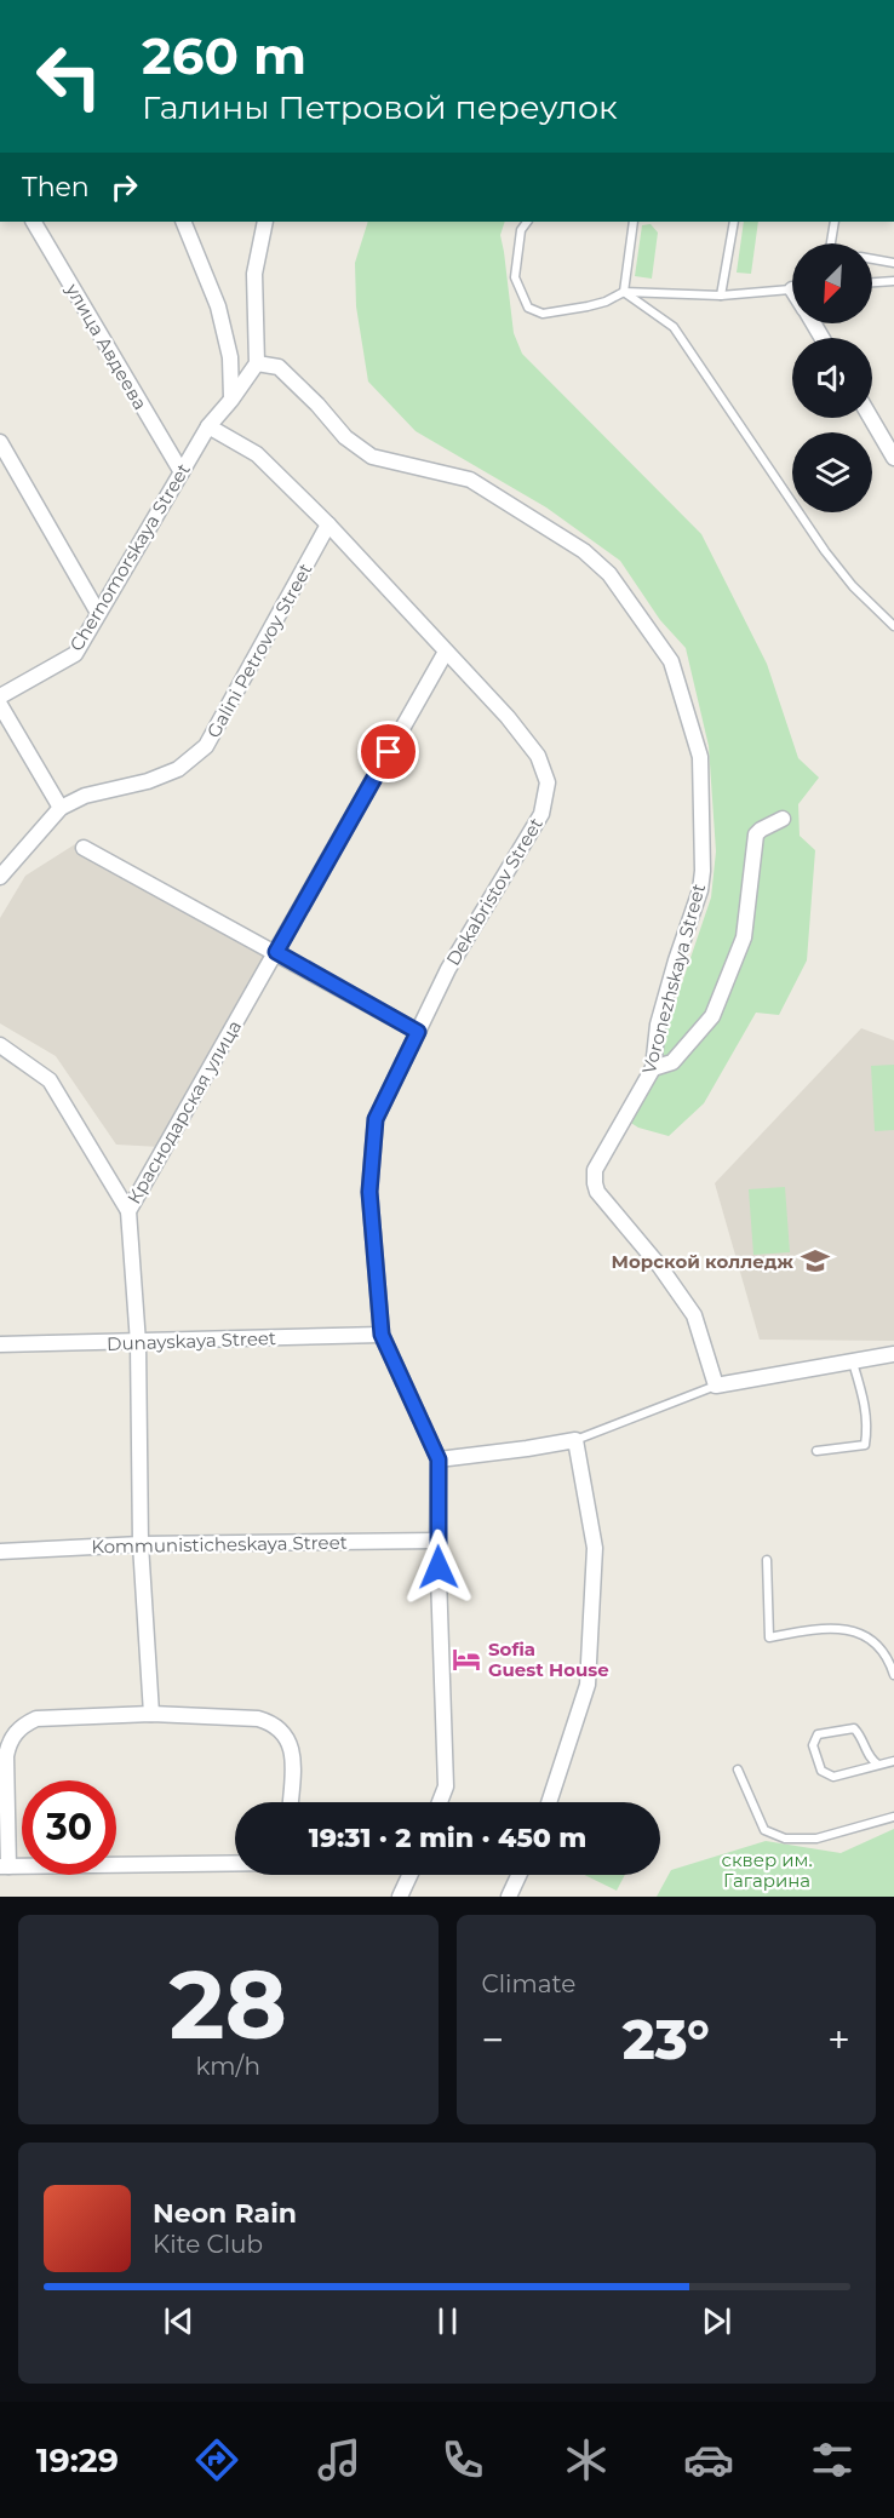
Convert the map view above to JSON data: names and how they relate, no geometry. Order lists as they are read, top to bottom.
{
  "streets": {
    "street": [
      "улица Авдеева",
      "Chernomorskaya Street",
      "Galini Petrovoy Street",
      "Dekabristov Street",
      "Voronezhskaya Street",
      "Краснодарская улица",
      "Dunayskaya Street",
      "Kommunisticheskaya Street"
    ]
  },
  "crossings": [
    ["улица Авдеева", "Chernomorskaya Street"],
    ["Chernomorskaya Street", "Dekabristov Street"],
    ["Galini Petrovoy Street", "Dekabristov Street"],
    ["Dekabristov Street", "Краснодарская улица"],
    ["Dekabristov Street", "Dunayskaya Street"],
    ["Dekabristov Street", "Kommunisticheskaya Street"],
    ["Краснодарская улица", "Dunayskaya Street"],
    ["Краснодарская улица", "Kommunisticheskaya Street"]
  ],
  "parks": ["сквер им. Гагарина"],
  "places": {
    "school or university": ["Морской колледж"],
    "hotel": ["Sofia Guest House"]
  },
  "north": "bottom left",
  "page": {
    "turn": ["260 m", "Галины Петровой переулок"],
    "then": "Then",
    "limit": "30",
    "trip": "19:31 · 2 min · 450 m",
    "tile": [
      ["28", "km/h"],
      "Climate"
    ],
    "heat": ["−", "23°", "+"],
    "song": ["Neon Rain", "Kite Club"],
    "tabs": "19:29"
  }
}
